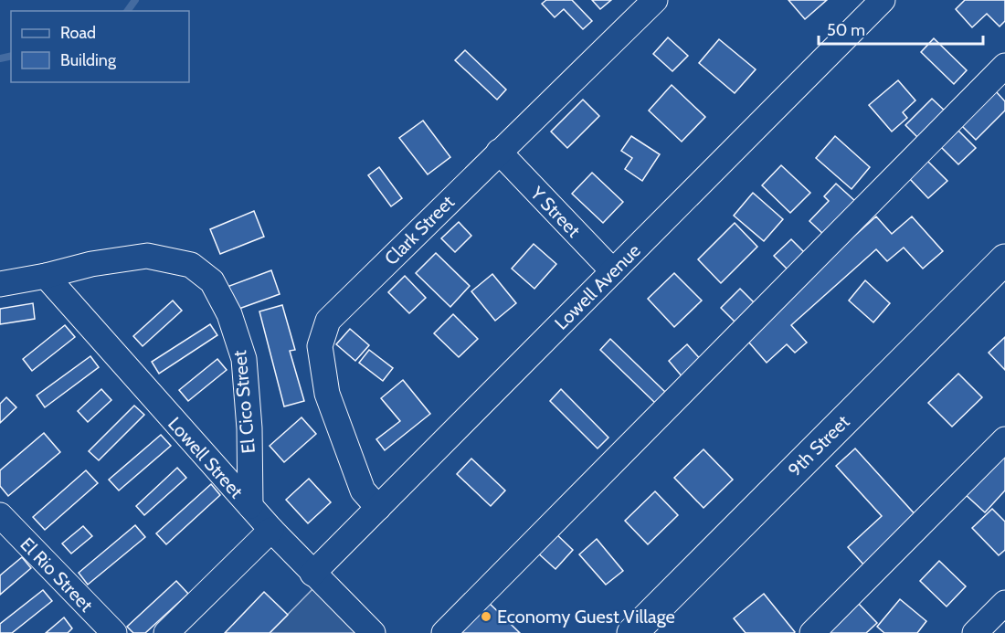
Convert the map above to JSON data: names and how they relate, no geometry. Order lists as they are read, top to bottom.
{
  "streets": {
    "main road": ["9th Street"],
    "street": [
      "Y Street",
      "Clark Street",
      "Lowell Avenue",
      "El Cico Street",
      "Lowell Street",
      "El Rio Street"
    ]
  },
  "crossings": [
    ["Y Street", "Clark Street"],
    ["Y Street", "Lowell Avenue"],
    ["Clark Street", "Lowell Avenue"],
    ["Lowell Avenue", "Lowell Street"],
    ["El Cico Street", "Lowell Street"]
  ],
  "places": ["Economy Guest Village"],
  "legend": ["Road", "Building"],
  "scale_bar": "50 m"
}
